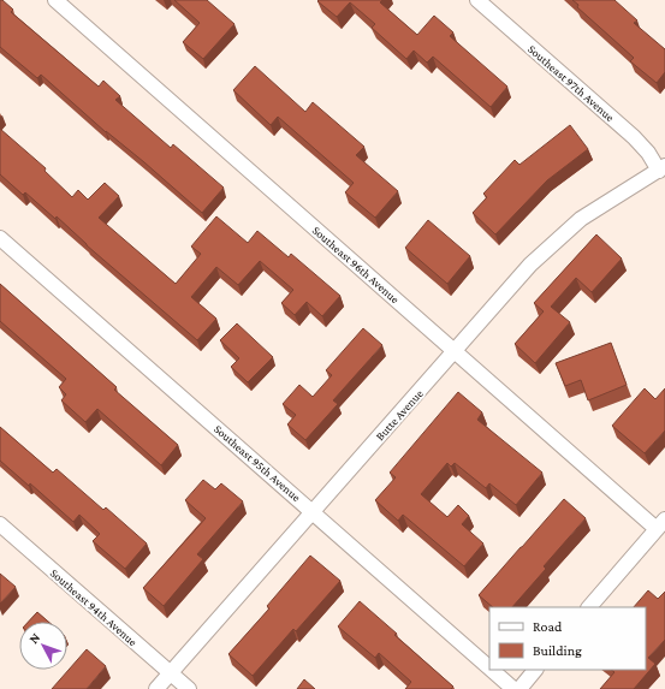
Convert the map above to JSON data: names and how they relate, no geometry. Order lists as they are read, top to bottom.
{
  "streets": {
    "street": [
      "Southeast 97th Avenue",
      "Southeast 96th Avenue",
      "Butte Avenue",
      "Southeast 95th Avenue",
      "Southeast 94th Avenue"
    ]
  },
  "crossings": [
    ["Southeast 97th Avenue", "Butte Avenue"],
    ["Southeast 96th Avenue", "Butte Avenue"],
    ["Butte Avenue", "Southeast 95th Avenue"],
    ["Butte Avenue", "Southeast 94th Avenue"]
  ],
  "legend": ["Road", "Building"],
  "north": "top left"
}
